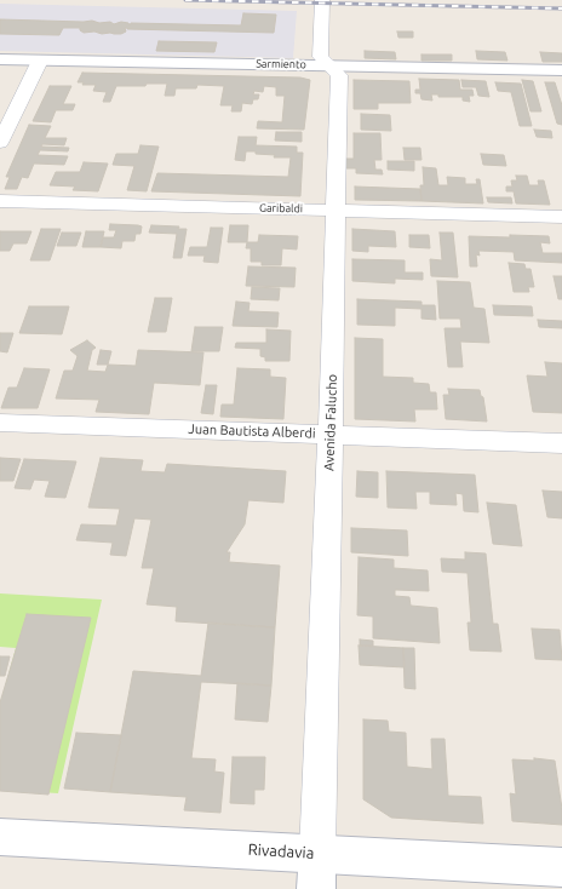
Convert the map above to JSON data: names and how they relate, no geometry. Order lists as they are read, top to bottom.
{
  "streets": {
    "street": [
      "Sarmiento",
      "Garibaldi",
      "Avenida Falucho",
      "Juan Bautista Alberdi",
      "Rivadavia"
    ]
  },
  "crossings": [
    ["Sarmiento", "Avenida Falucho"],
    ["Garibaldi", "Avenida Falucho"],
    ["Avenida Falucho", "Juan Bautista Alberdi"],
    ["Avenida Falucho", "Rivadavia"]
  ]
}
